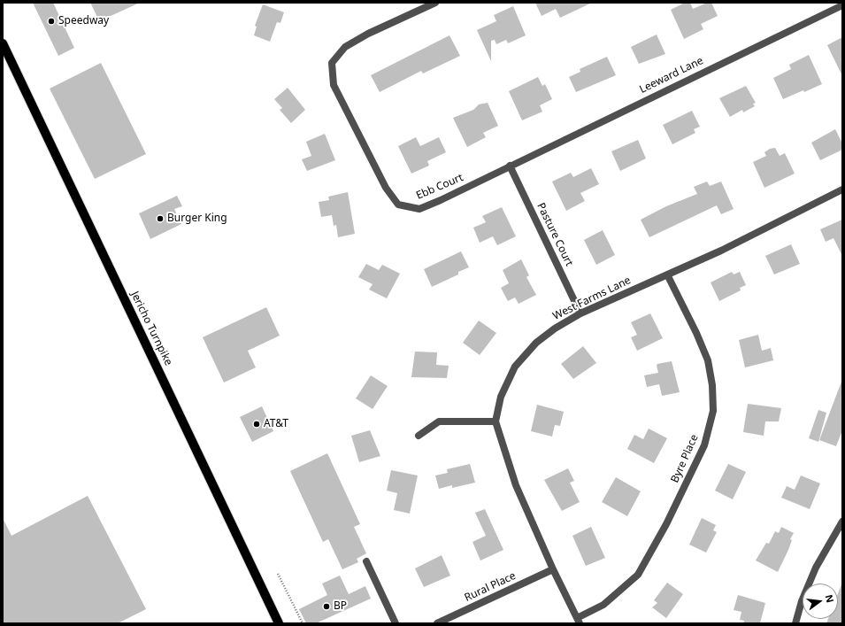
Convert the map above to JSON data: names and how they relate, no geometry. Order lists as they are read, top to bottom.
{
  "streets": {
    "main road": ["Jericho Turnpike"],
    "street": [
      "Leeward Lane",
      "Ebb Court",
      "Pasture Court",
      "West Farms Lane",
      "Byre Place",
      "Rural Place"
    ]
  },
  "crossings": [
    ["Leeward Lane", "Ebb Court"],
    ["Leeward Lane", "Pasture Court"],
    ["Ebb Court", "Pasture Court"],
    ["Pasture Court", "West Farms Lane"],
    ["West Farms Lane", "Byre Place"],
    ["West Farms Lane", "Rural Place"]
  ],
  "places": [
    "Speedway",
    "Burger King",
    "AT&T",
    "BP"
  ],
  "north": "right"
}
